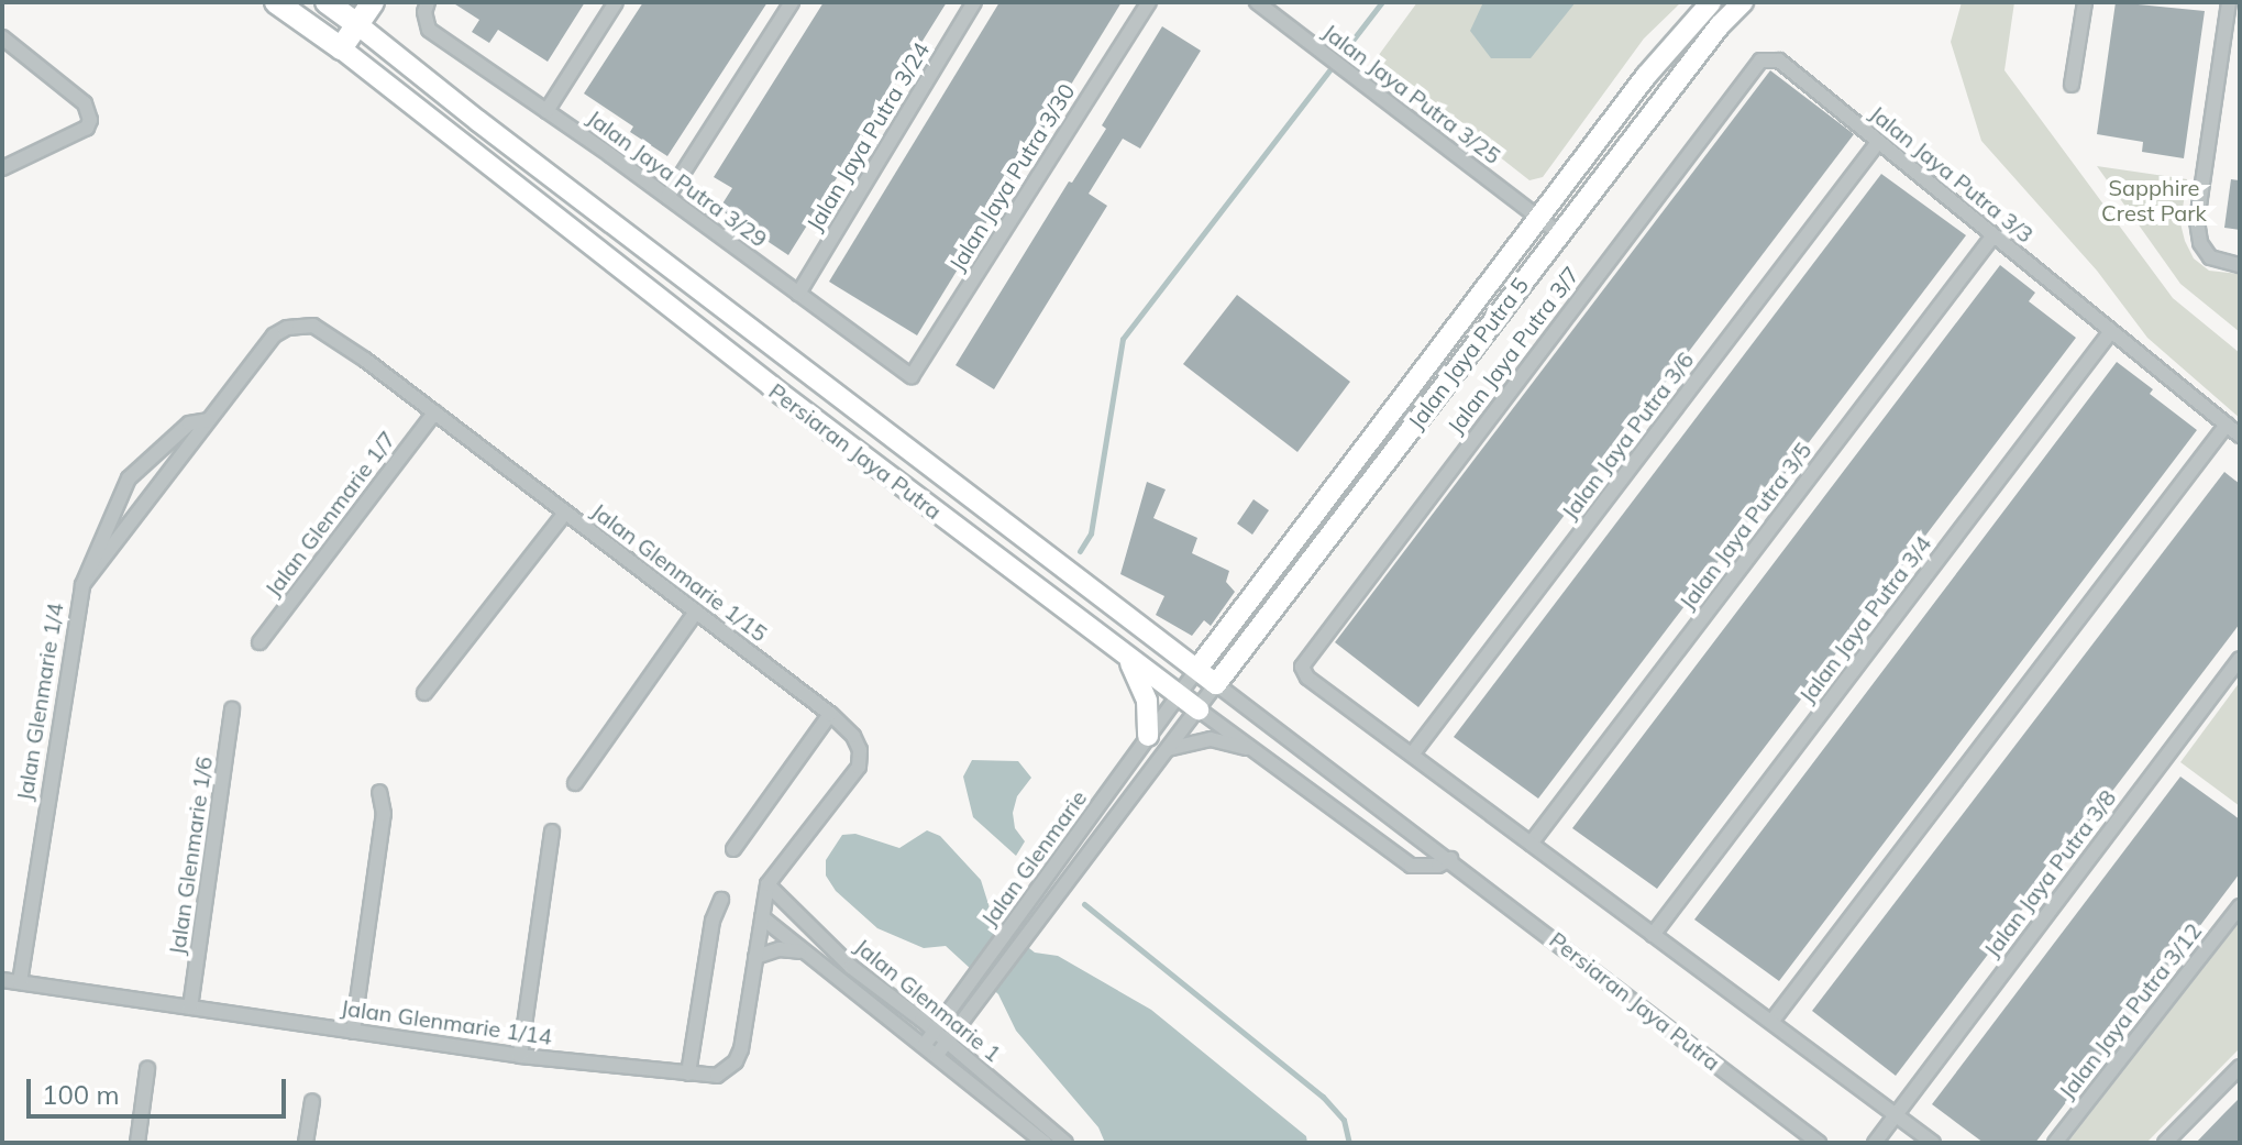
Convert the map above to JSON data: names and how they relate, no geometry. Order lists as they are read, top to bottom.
{
  "streets": {
    "main road": ["Persiaran Jaya Putra"],
    "street": [
      "Jalan Jaya Putra 3/25",
      "Jalan Jaya Putra 3/24",
      "Jalan Jaya Putra 3/3",
      "Jalan Jaya Putra 3/30",
      "Jalan Jaya Putra 3/29",
      "Jalan Jaya Putra 3/7",
      "Jalan Jaya Putra 5",
      "Jalan Jaya Putra 3/6",
      "Jalan Glenmarie 1/7",
      "Jalan Jaya Putra 3/5",
      "Jalan Glenmarie 1/15",
      "Jalan Jaya Putra 3/4",
      "Jalan Glenmarie 1/4",
      "Jalan Glenmarie 1/6",
      "Jalan Glenmarie",
      "Jalan Jaya Putra 3/8",
      "Jalan Glenmarie 1",
      "Jalan Jaya Putra 3/12",
      "Jalan Glenmarie 1/14"
    ]
  },
  "crossings": [
    ["Jalan Jaya Putra 3/25", "Jalan Jaya Putra 5"],
    ["Jalan Jaya Putra 3/24", "Jalan Jaya Putra 3/29"],
    ["Jalan Jaya Putra 3/3", "Jalan Jaya Putra 3/7"],
    ["Jalan Jaya Putra 3/3", "Jalan Jaya Putra 3/6"],
    ["Jalan Jaya Putra 3/3", "Jalan Jaya Putra 3/5"],
    ["Jalan Jaya Putra 3/3", "Jalan Jaya Putra 3/4"],
    ["Jalan Jaya Putra 3/30", "Jalan Jaya Putra 3/29"],
    ["Jalan Jaya Putra 3/7", "Jalan Jaya Putra 3/6"],
    ["Jalan Jaya Putra 5", "Persiaran Jaya Putra"],
    ["Jalan Jaya Putra 5", "Jalan Glenmarie"],
    ["Persiaran Jaya Putra", "Jalan Glenmarie"],
    ["Jalan Glenmarie 1/7", "Jalan Glenmarie 1/15"],
    ["Jalan Glenmarie 1/15", "Jalan Glenmarie 1/4"],
    ["Jalan Glenmarie 1/15", "Jalan Glenmarie 1"],
    ["Jalan Glenmarie 1/15", "Jalan Glenmarie 1/14"],
    ["Jalan Glenmarie 1/4", "Jalan Glenmarie 1/14"],
    ["Jalan Glenmarie 1/6", "Jalan Glenmarie 1/14"],
    ["Jalan Glenmarie", "Jalan Glenmarie 1"],
    ["Jalan Glenmarie 1", "Jalan Glenmarie 1/14"]
  ],
  "parks": ["Sapphire Crest Park"],
  "scale_bar": "100 m"
}
